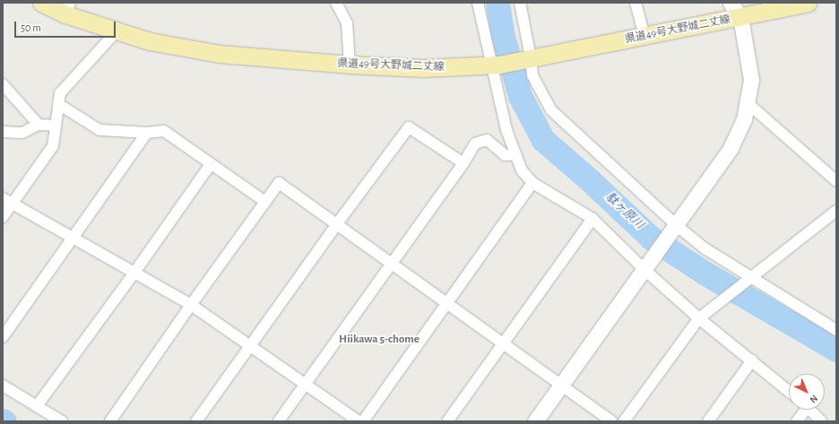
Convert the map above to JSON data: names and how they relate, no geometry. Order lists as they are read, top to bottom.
{
  "streets": {
    "main road": ["県道49号大野城二丈線"]
  },
  "districts": ["Hiikawa 5-chome"],
  "water": ["駄ヶ原川"],
  "scale_bar": "50 m",
  "north": "bottom right"
}
